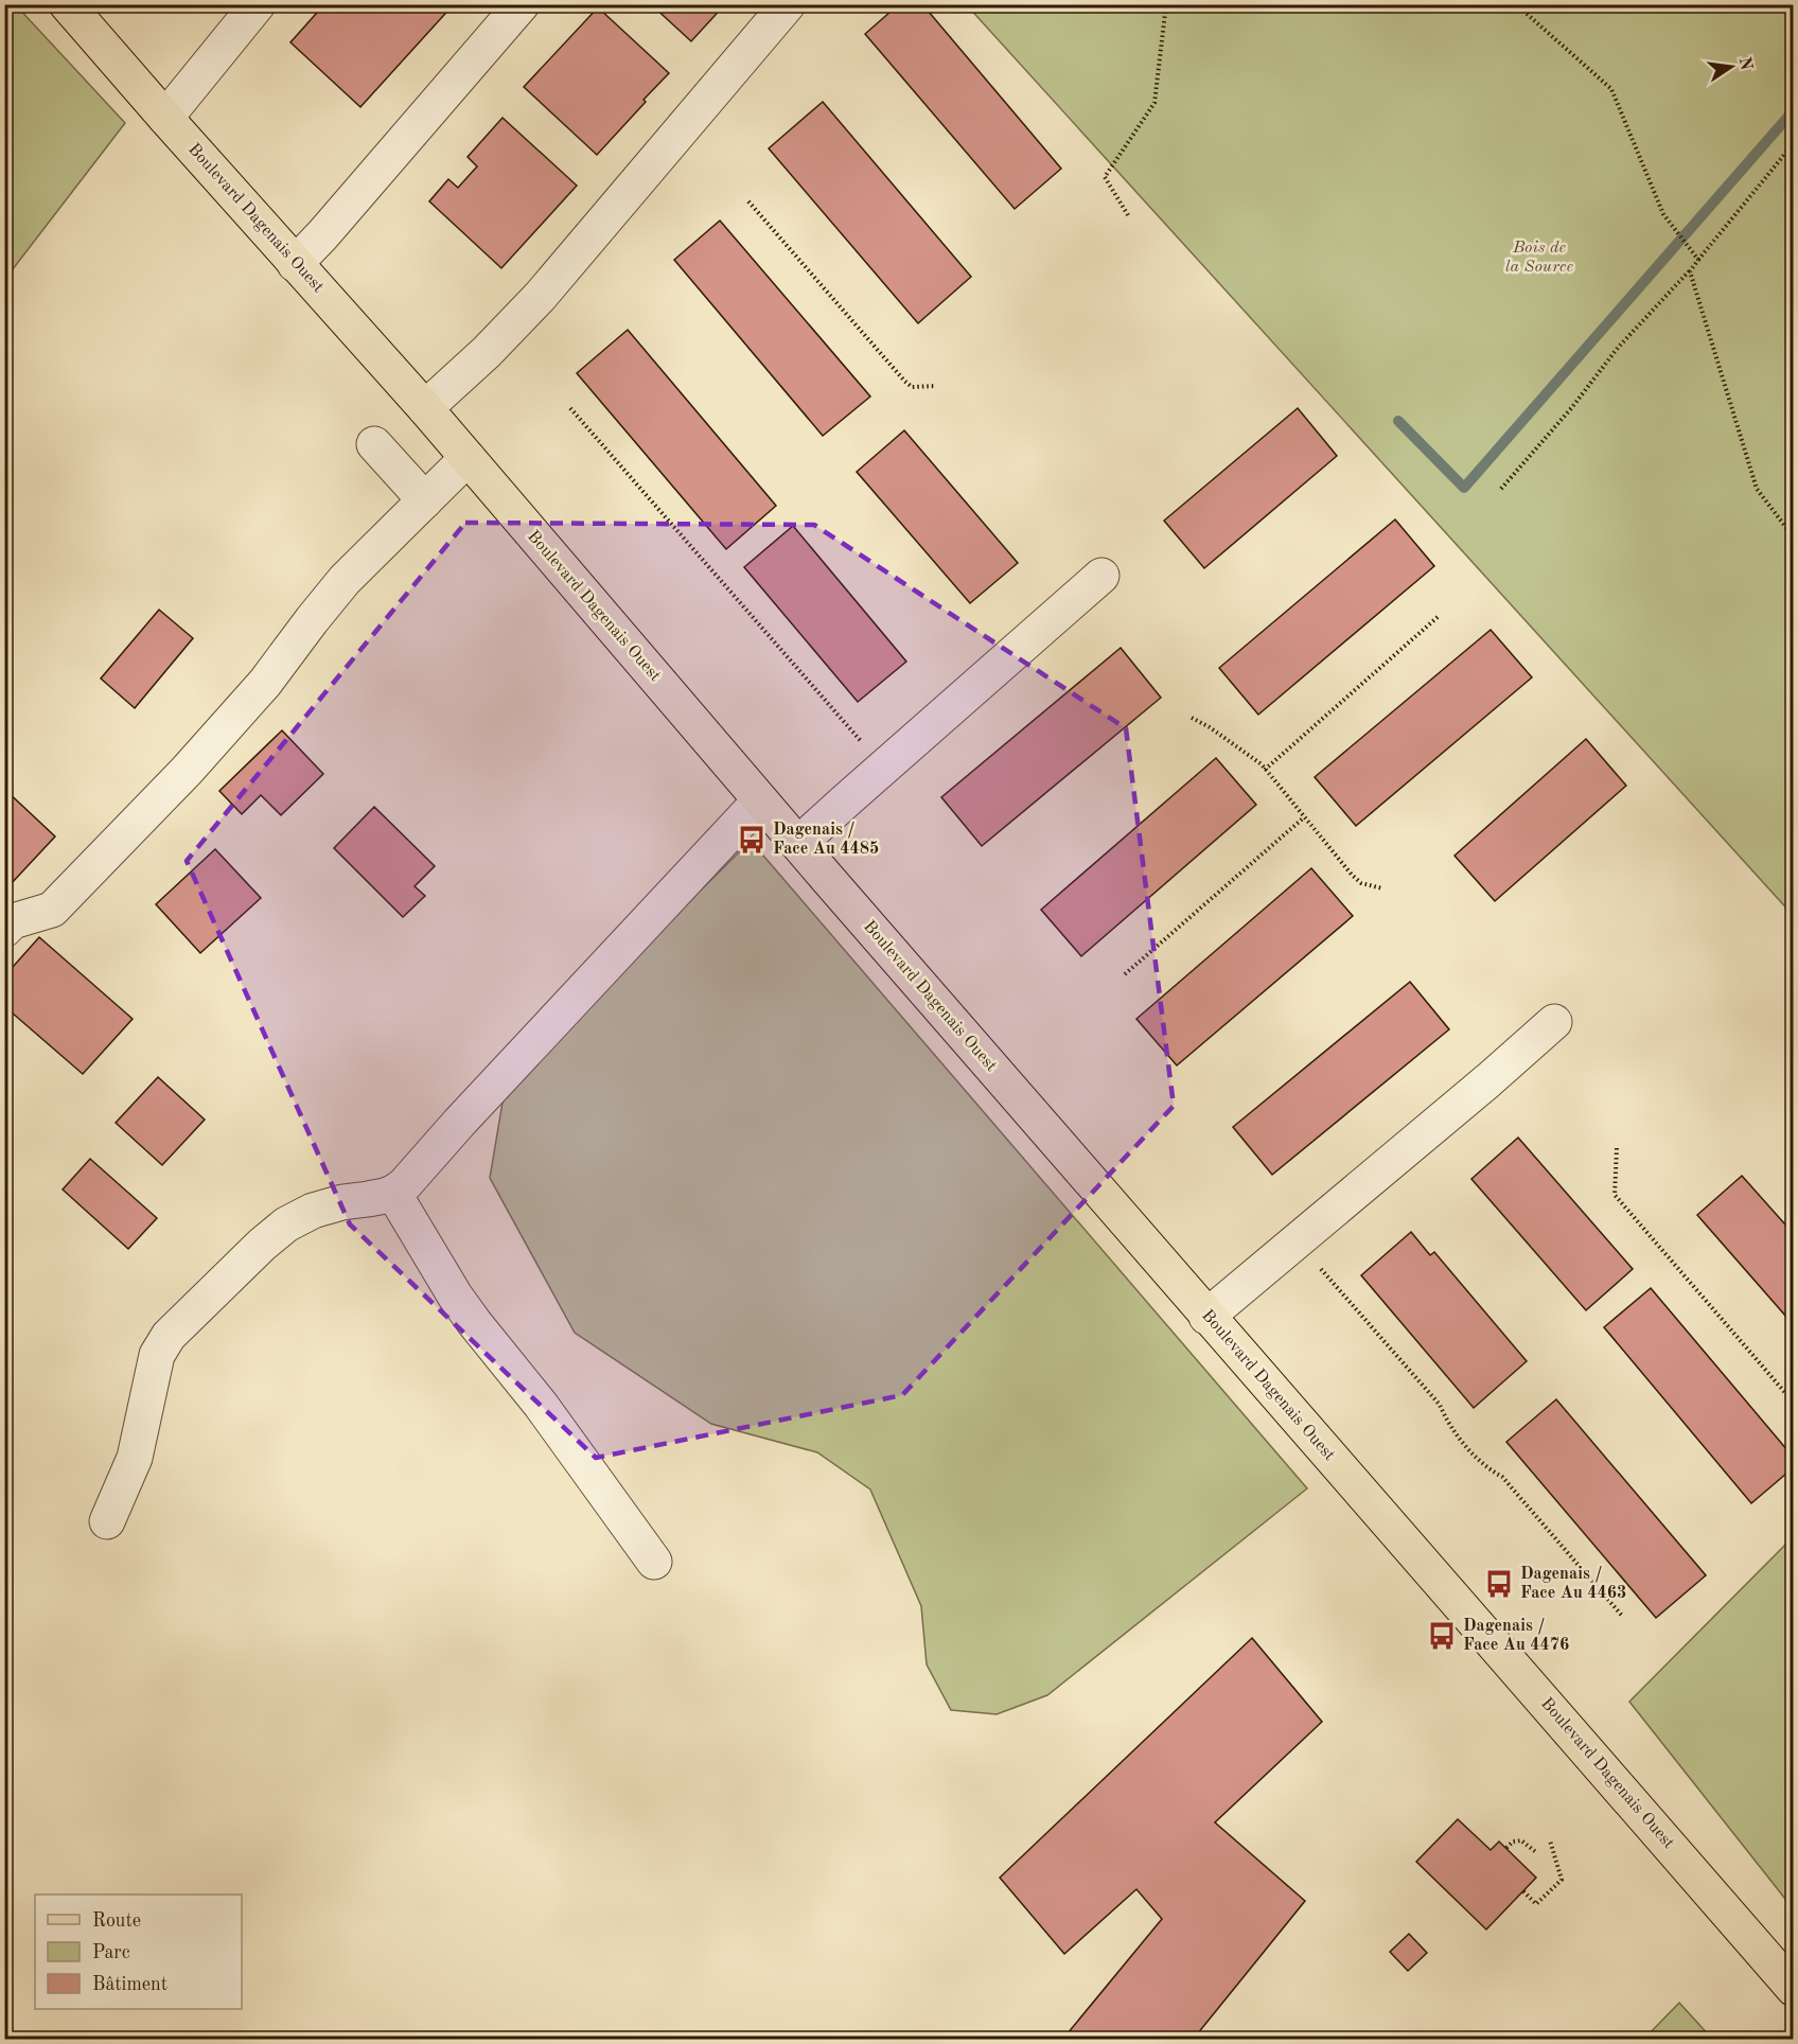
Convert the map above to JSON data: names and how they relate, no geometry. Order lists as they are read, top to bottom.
{
  "streets": {
    "main road": ["Boulevard Dagenais Ouest"]
  },
  "parks": ["Bois de la Source"],
  "places": {
    "bus stop": ["Dagenais / Face Au 4485", "Dagenais / Face Au 4463", "Dagenais / Face Au 4476"]
  },
  "legend": ["Route", "Parc", "Bâtiment"],
  "north": "right"
}
